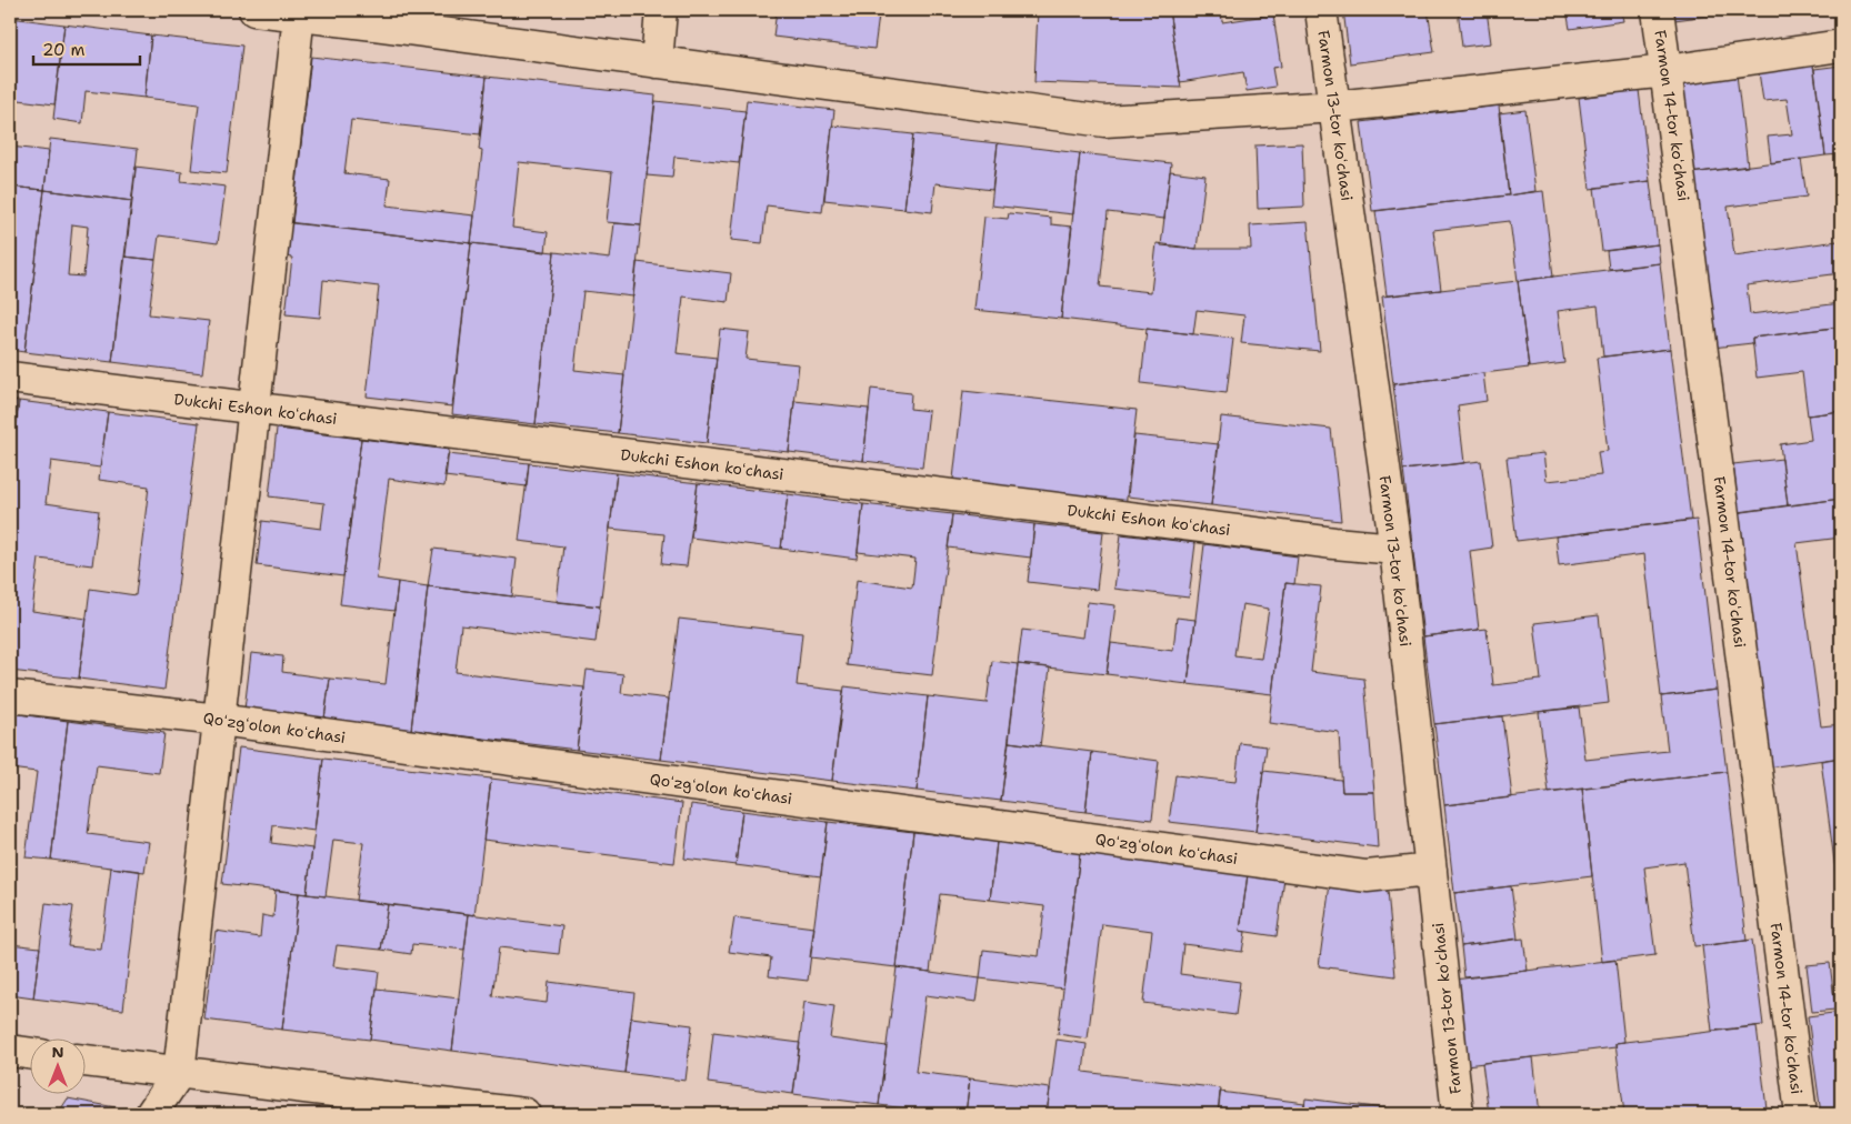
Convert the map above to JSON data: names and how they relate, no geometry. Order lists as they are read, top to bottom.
{
  "streets": {
    "street": [
      "Farmon 13-tor koʻchasi",
      "Farmon 14-tor koʻchasi",
      "Dukchi Eshon koʻchasi",
      "Qoʻzgʻolon koʻchasi"
    ]
  },
  "crossings": [
    ["Farmon 13-tor koʻchasi", "Dukchi Eshon koʻchasi"],
    ["Farmon 13-tor koʻchasi", "Qoʻzgʻolon koʻchasi"]
  ],
  "scale_bar": "20 m",
  "north": "top"
}
